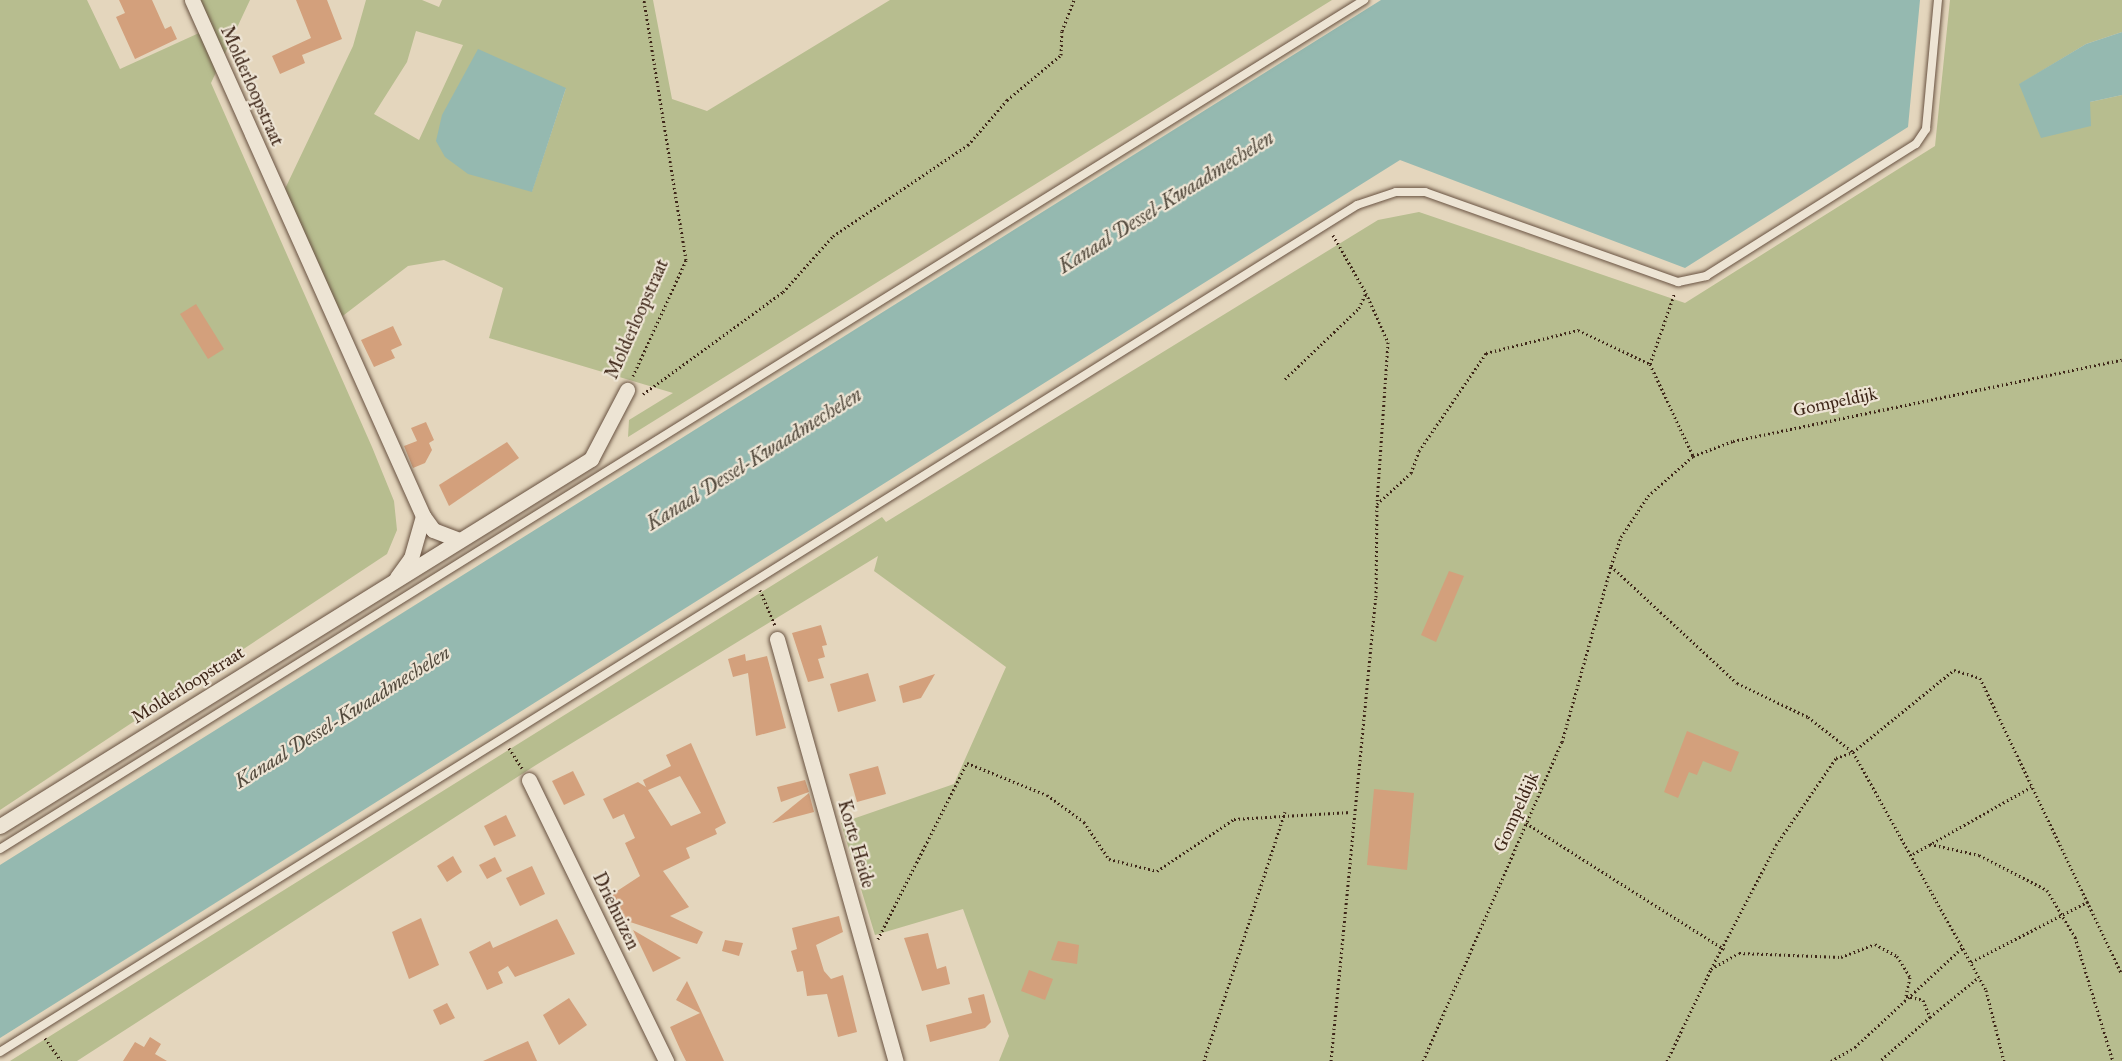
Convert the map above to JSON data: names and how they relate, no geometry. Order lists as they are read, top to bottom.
{
  "streets": {
    "street": ["Molderloopstraat", "Korte Heide", "Driehuizen"],
    "path": ["Gompeldijk"]
  },
  "water": ["Kanaal Dessel-Kwaadmechelen"]
}
